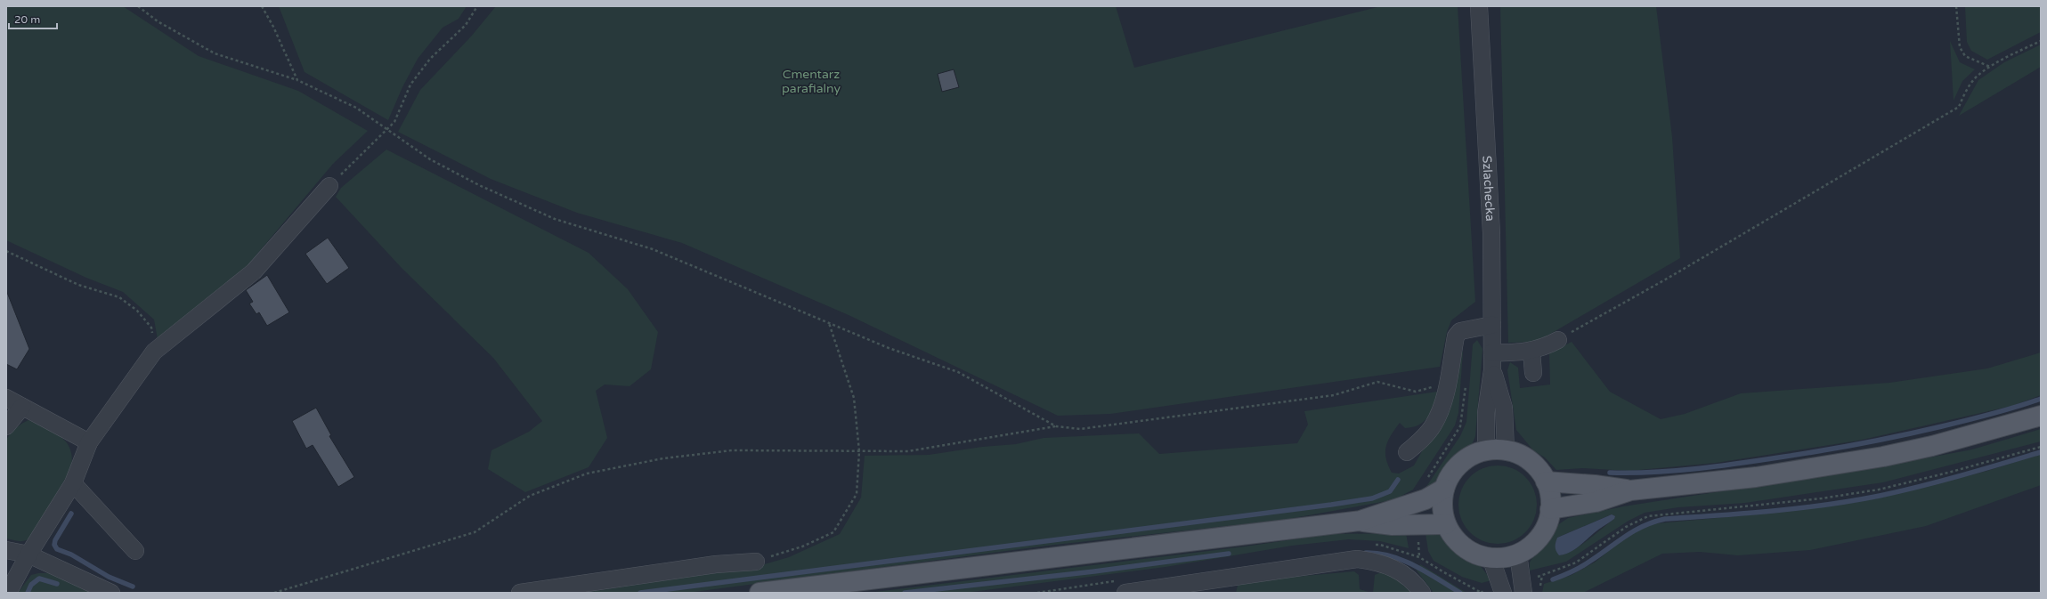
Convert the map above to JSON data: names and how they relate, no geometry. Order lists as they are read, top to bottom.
{
  "streets": {
    "street": ["Szlachecka"]
  },
  "parks": ["Cmentarz parafialny"],
  "scale_bar": "20 m"
}
